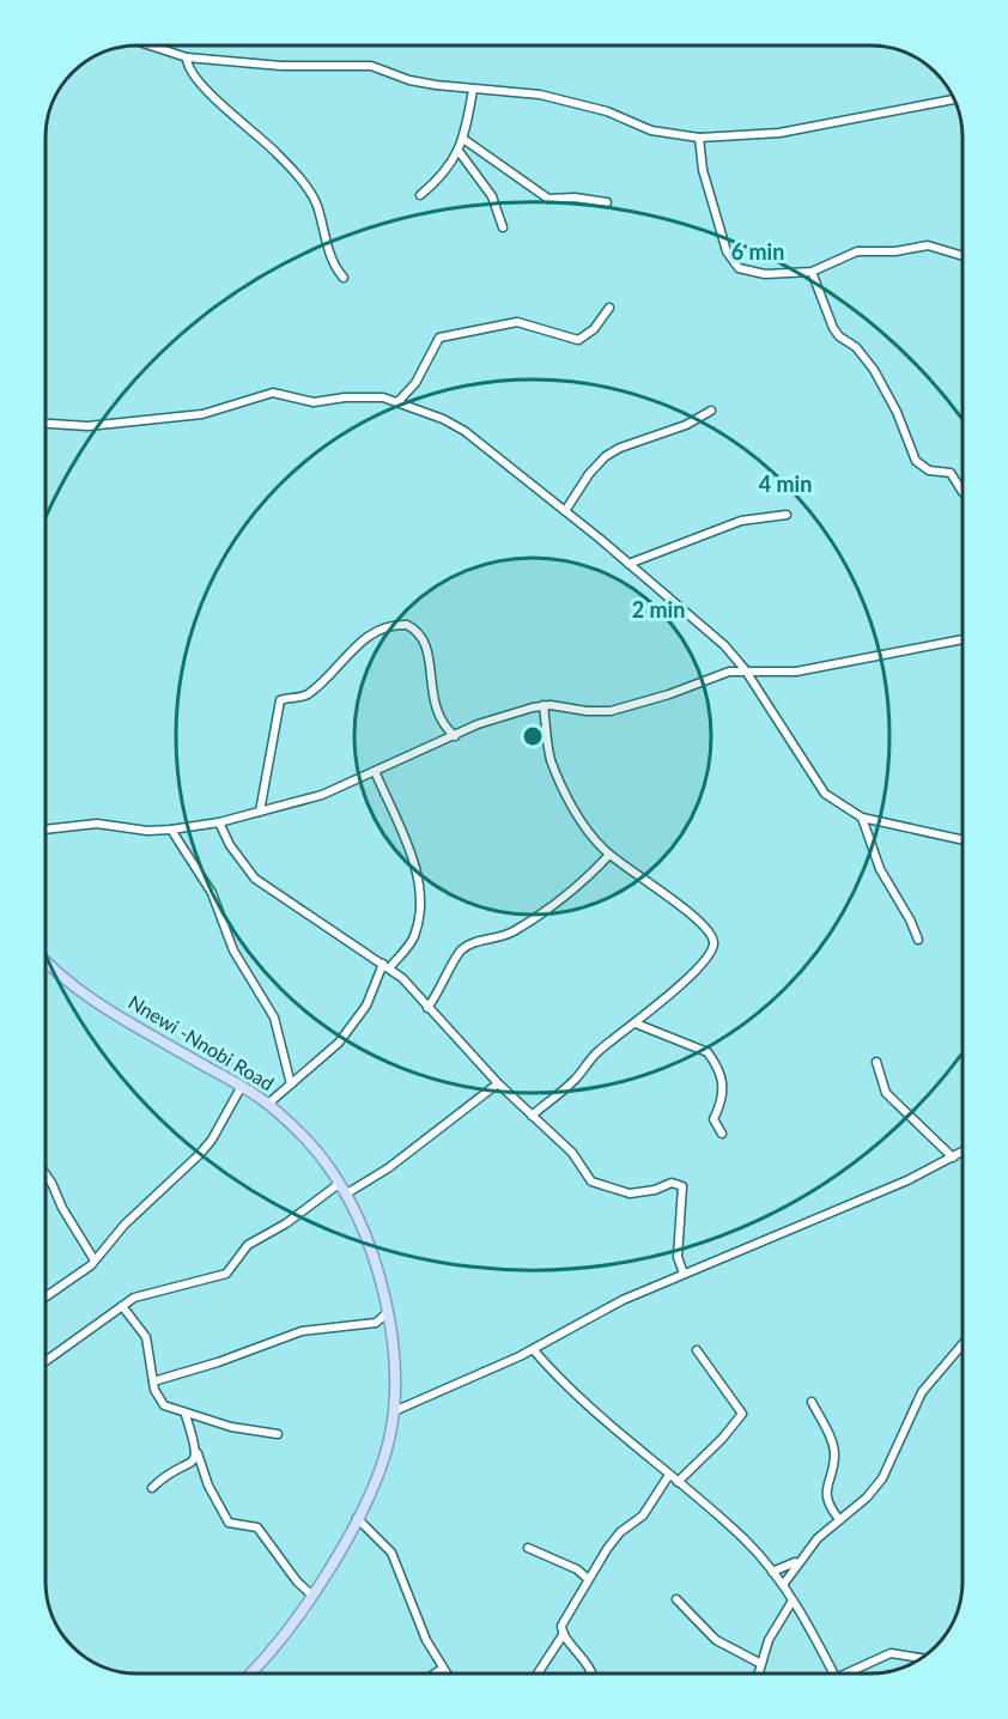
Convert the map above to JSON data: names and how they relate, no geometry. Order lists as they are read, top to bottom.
{
  "streets": {
    "main road": ["Nnewi -Nnobi Road"]
  },
  "rings": ["6 min", "4 min", "2 min"]
}
